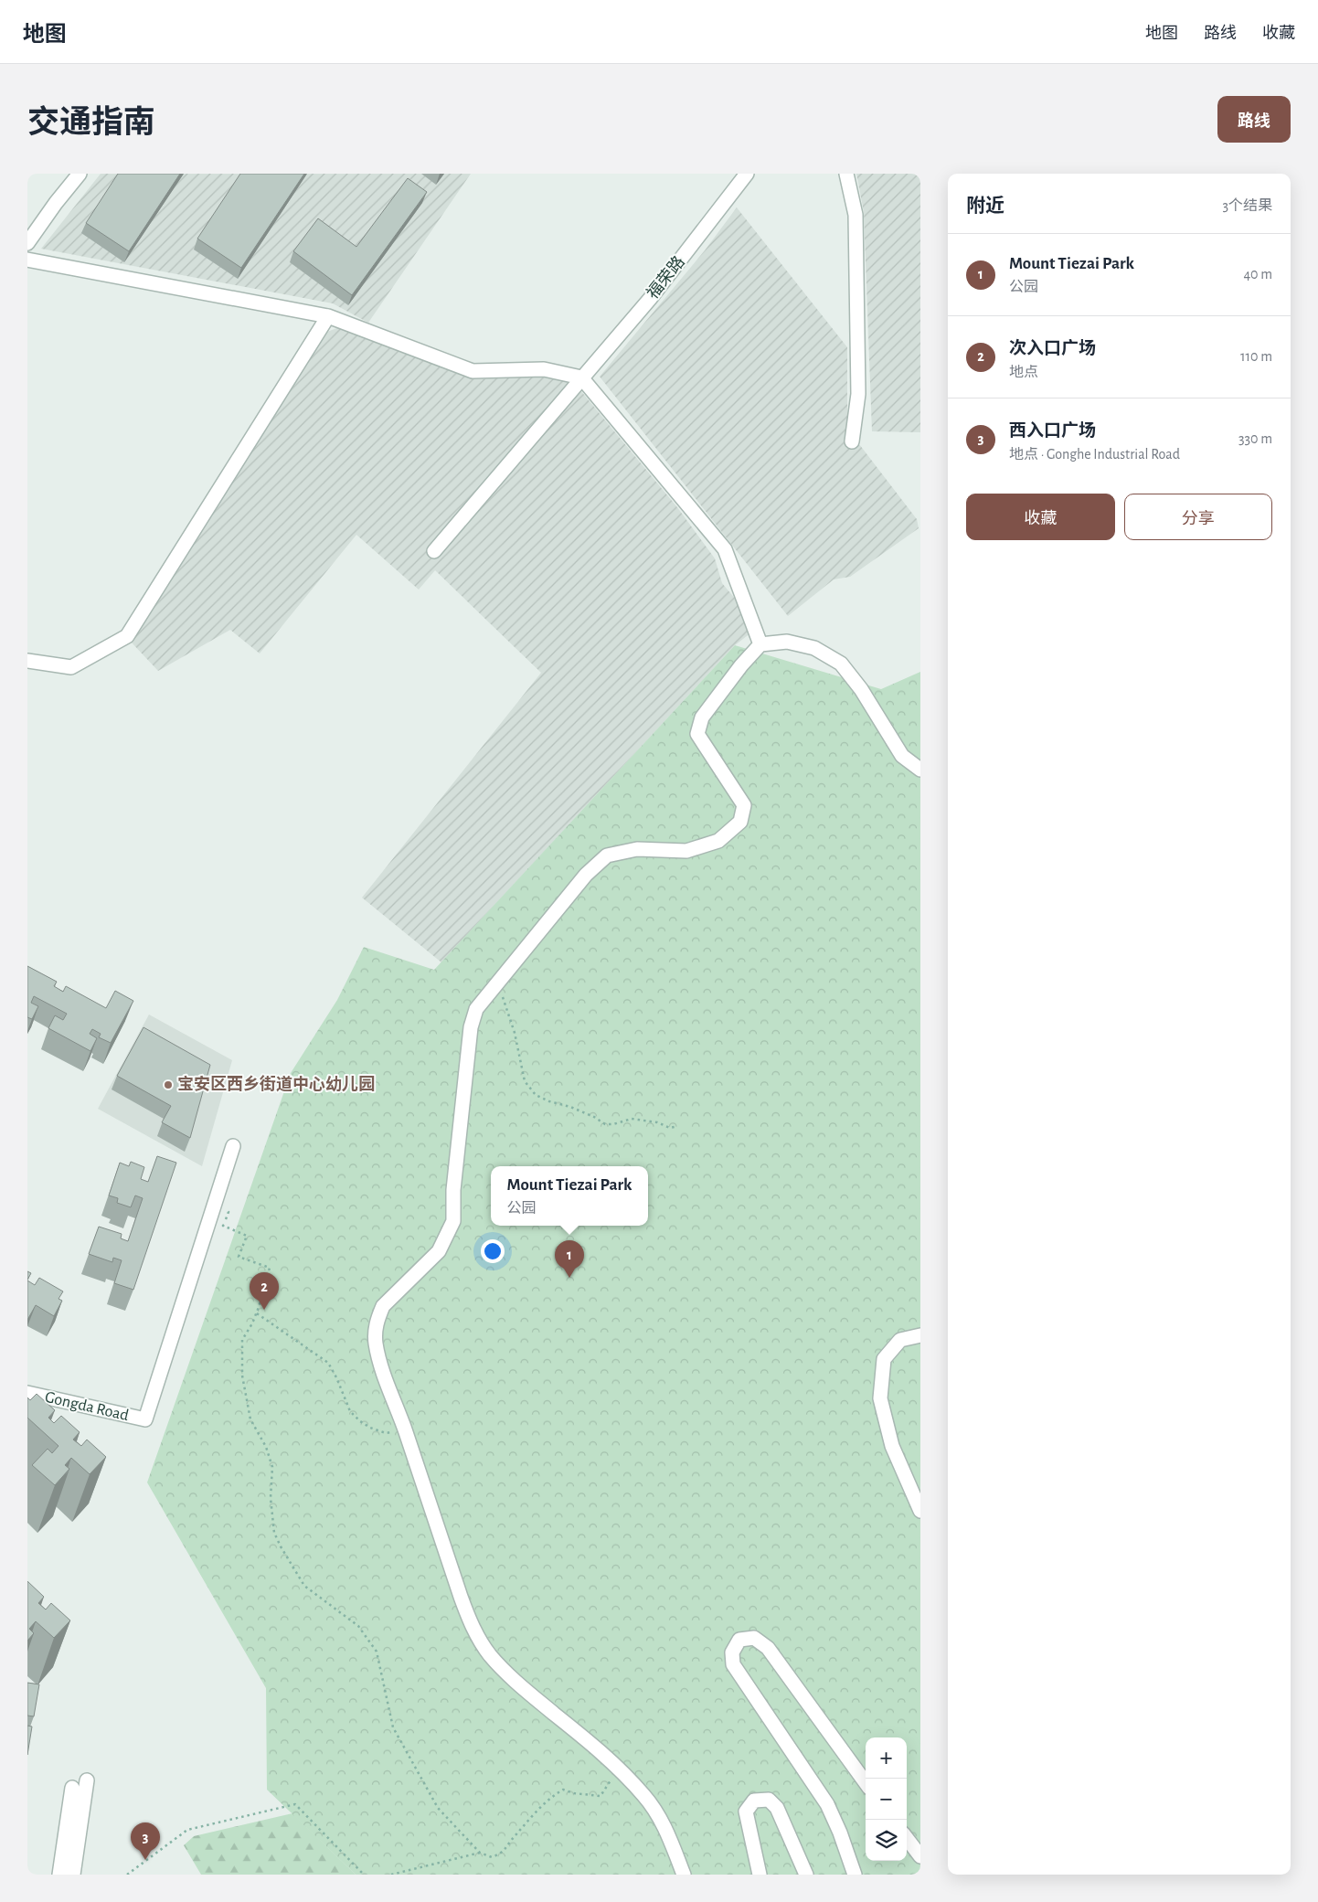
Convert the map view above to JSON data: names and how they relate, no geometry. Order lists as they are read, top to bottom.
{
  "streets": {
    "street": ["福荣路", "Gongda Road"]
  },
  "places": ["宝安区西乡街道中心幼儿园"],
  "page": {
    "header": "地图",
    "nav": ["地图", "路线", "收藏"],
    "title": "交通指南",
    "buttons": [
      "路线",
      ["收藏", "分享"]
    ],
    "heading": ["附近", "3个结果"],
    "list": [
      {
        "mark": "1",
        "name": "Mount Tiezai Park",
        "note": "公园",
        "value": "40 m"
      },
      {
        "mark": "2",
        "name": "次入口广场",
        "note": "地点",
        "value": "110 m"
      },
      {
        "mark": "3",
        "name": "西入口广场",
        "note": "地点 · Gonghe Industrial Road",
        "value": "330 m"
      }
    ],
    "popup": ["Mount Tiezai Park", "公园"],
    "pins": ["1", "2", "3"],
    "map_buttons": ["+", "−"]
  }
}
